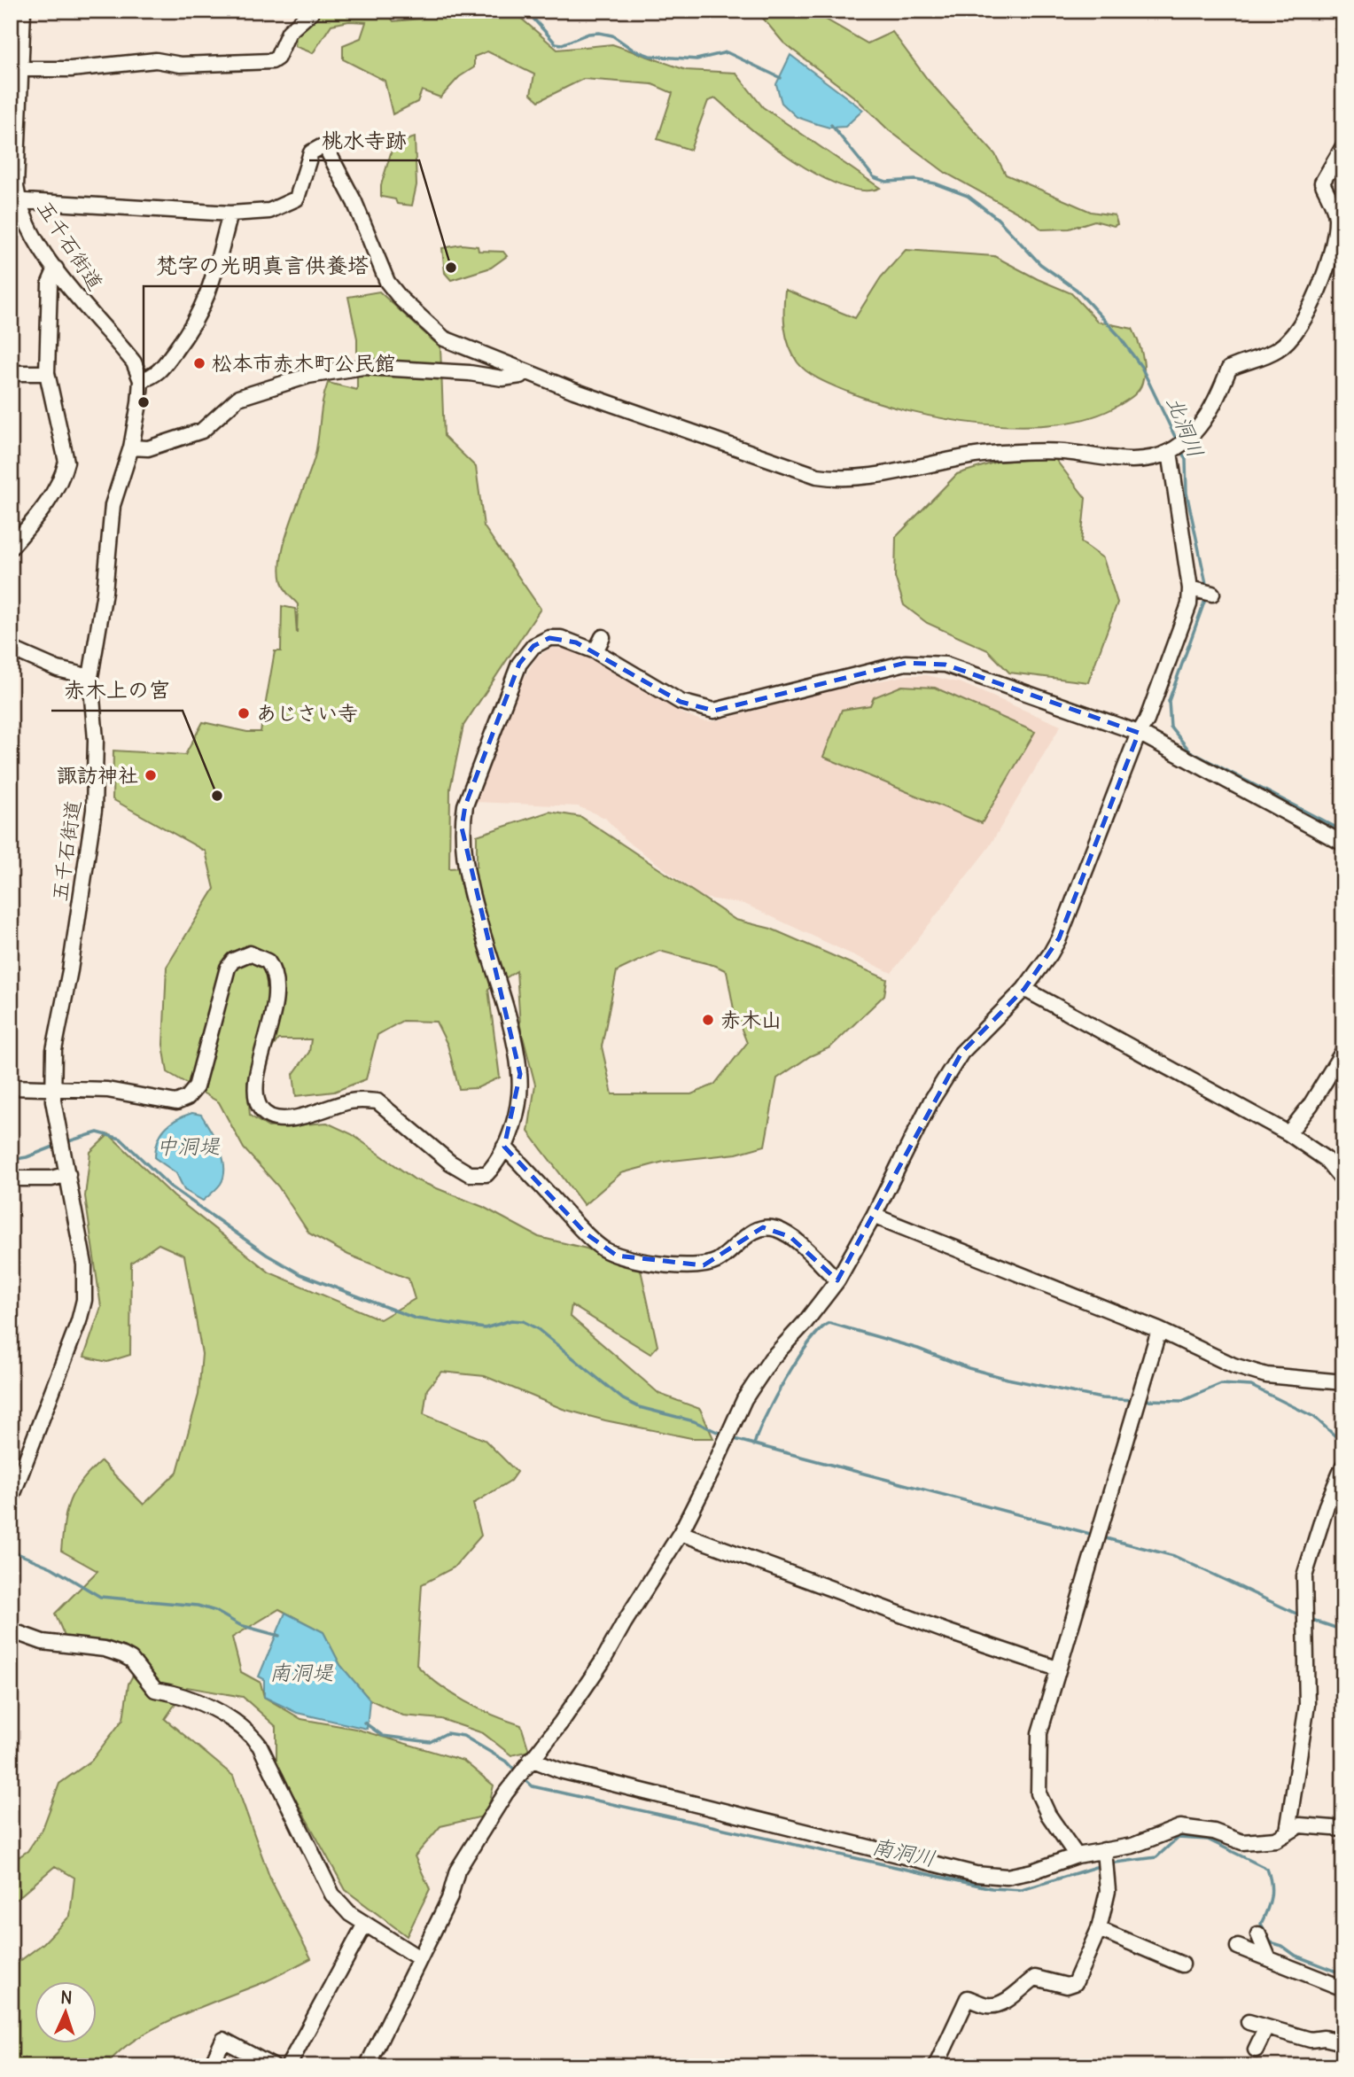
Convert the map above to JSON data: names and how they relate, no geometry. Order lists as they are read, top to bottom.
{
  "streets": {
    "street": ["五千石街道"]
  },
  "water": [
    "北洞川",
    "中洞堤",
    "南洞堤",
    "南洞川"
  ],
  "places": [
    "桃水寺跡",
    "松本市赤木町公民館",
    "梵字の光明真言供養塔",
    "あじさい寺",
    "諏訪神社",
    "赤木上の宮",
    "赤木山"
  ],
  "north": "top"
}
